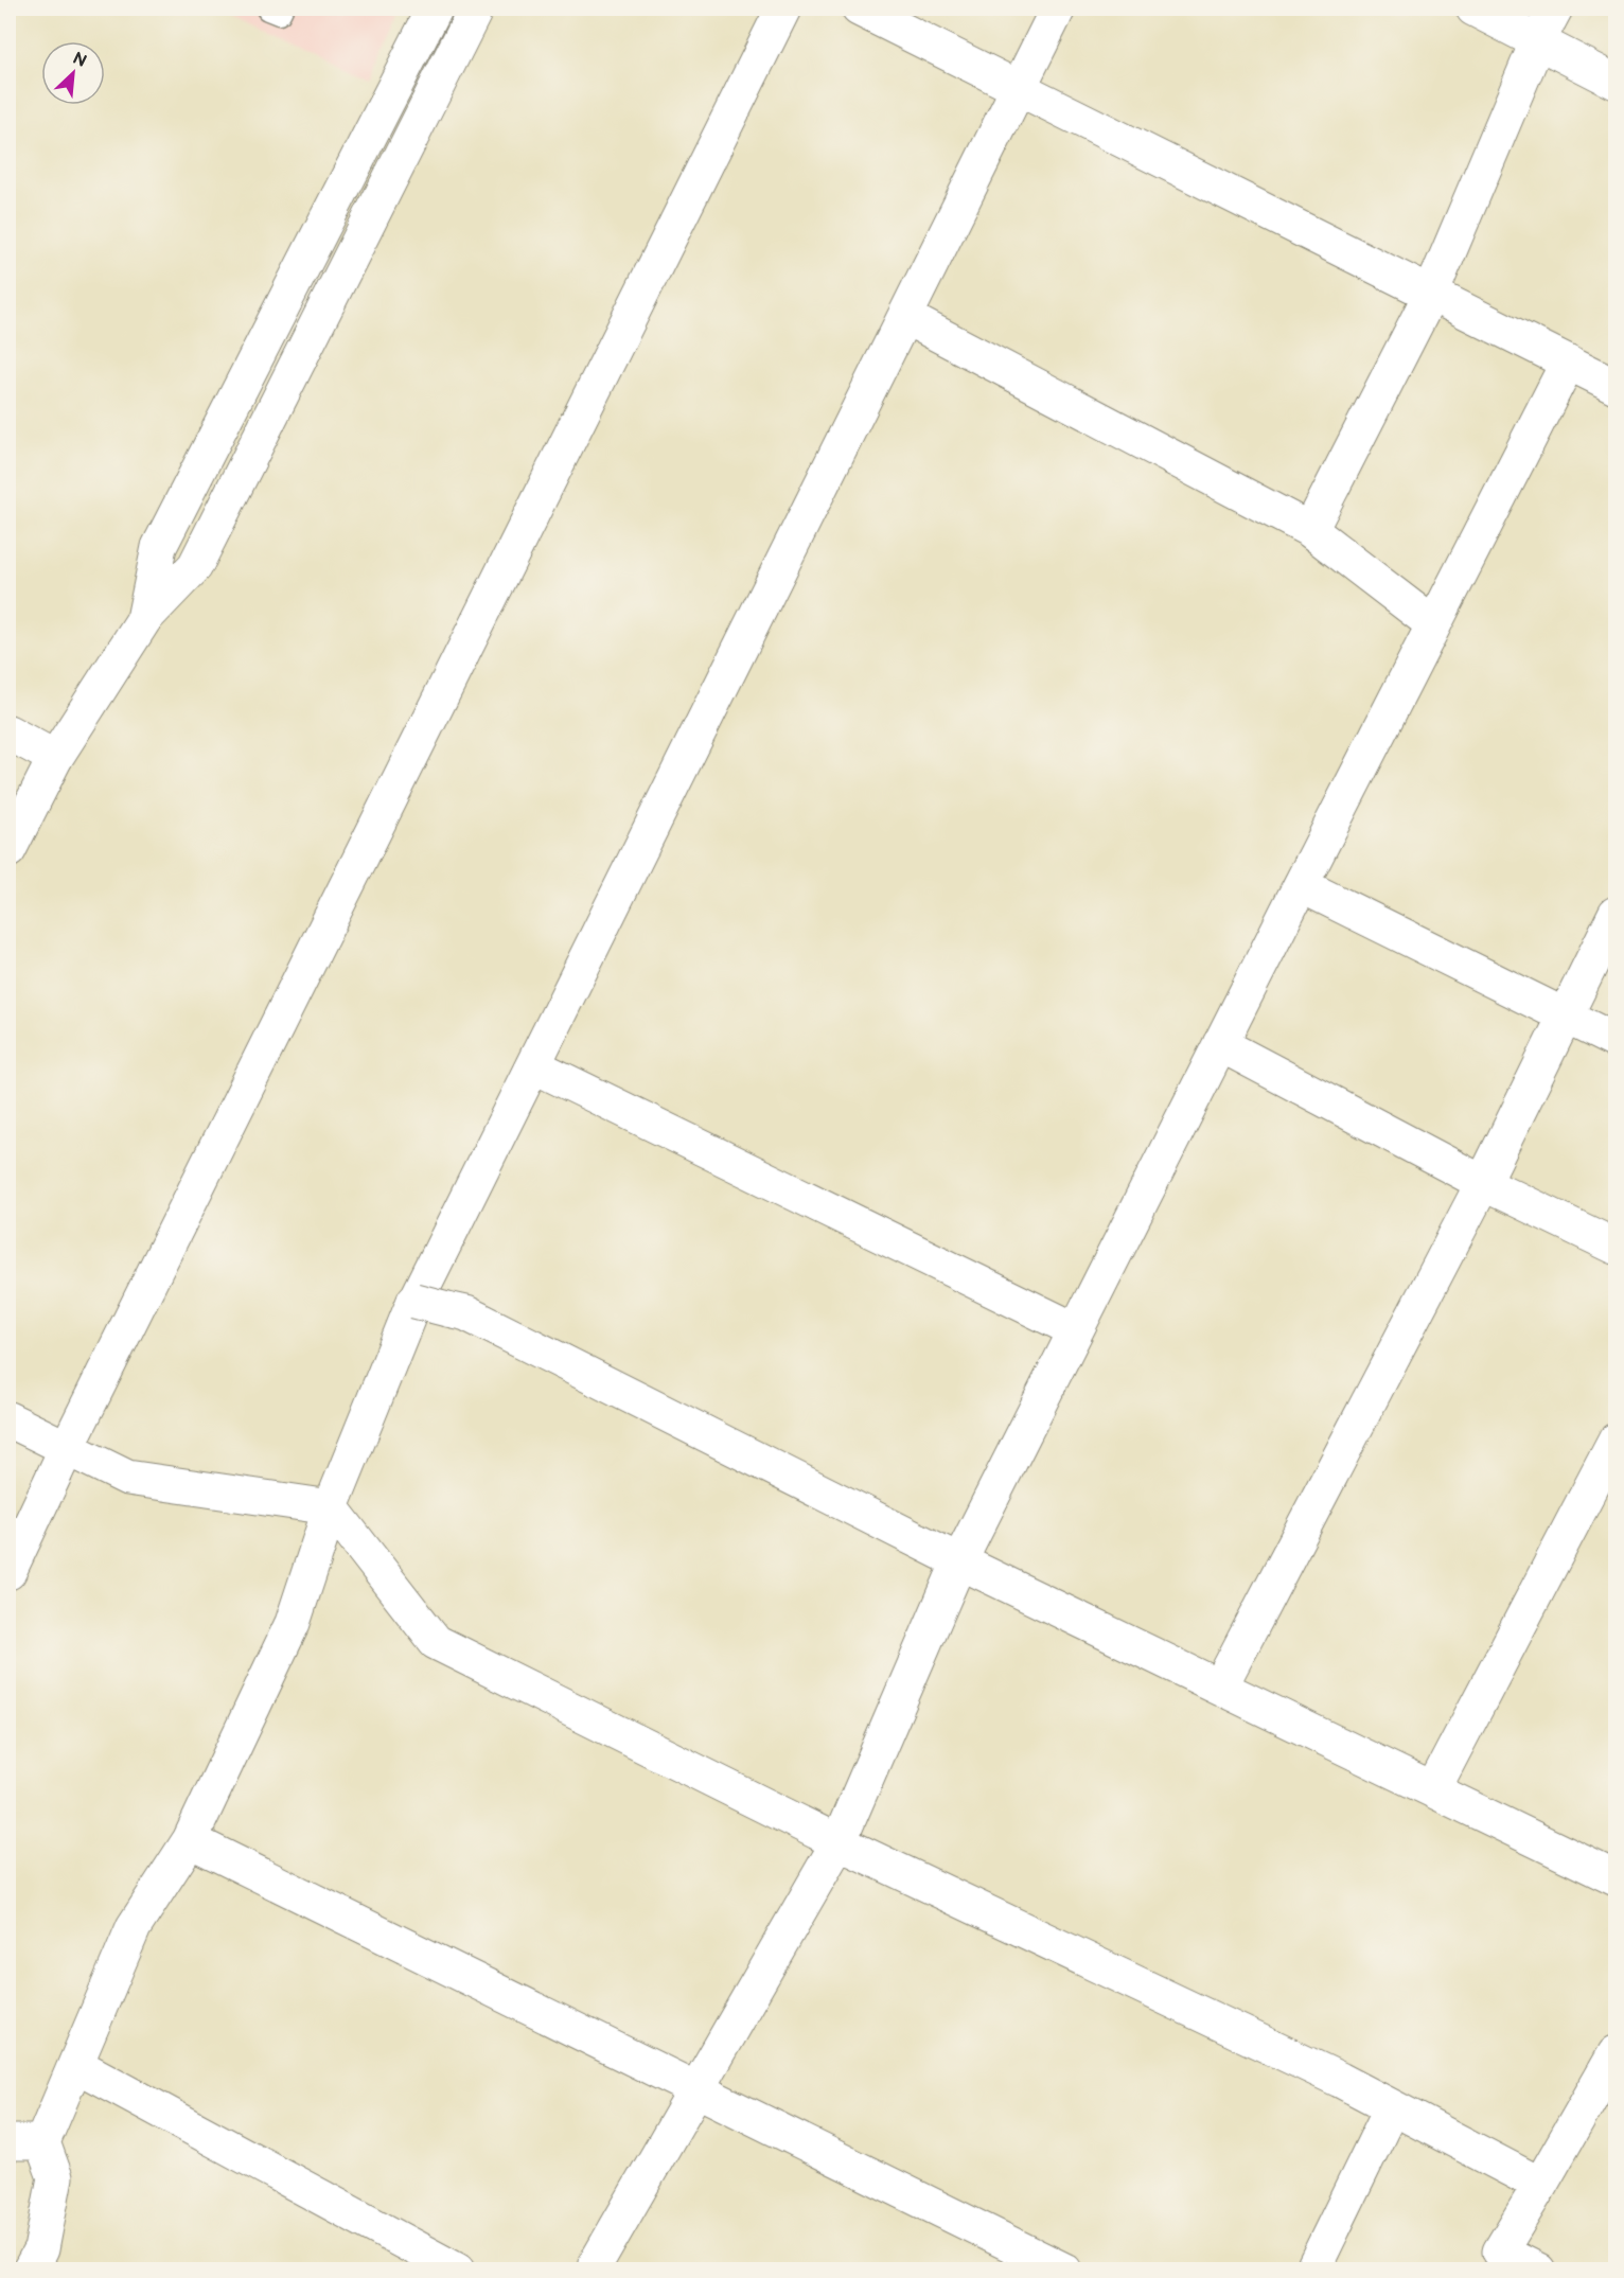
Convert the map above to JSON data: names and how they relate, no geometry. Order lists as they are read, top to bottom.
{
  "north": "top right"
}
